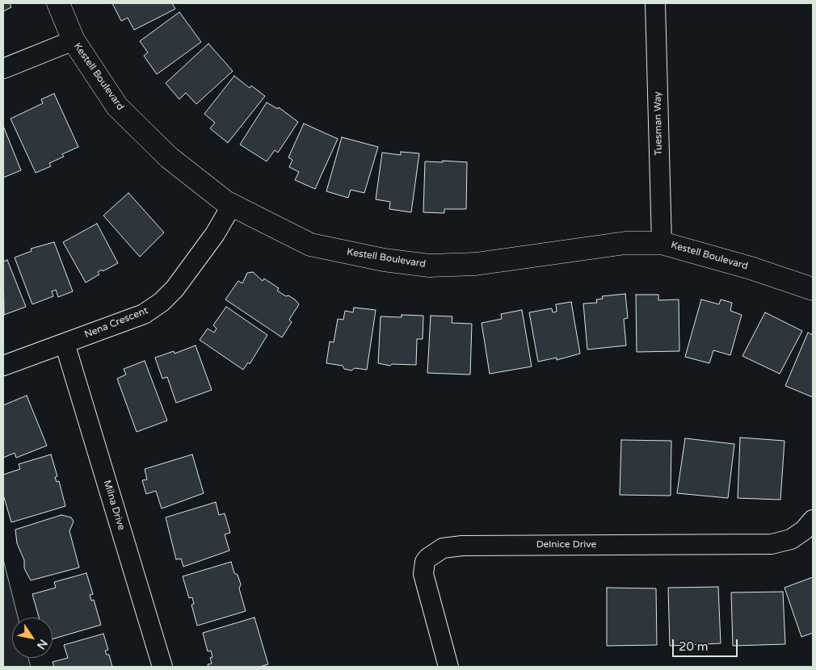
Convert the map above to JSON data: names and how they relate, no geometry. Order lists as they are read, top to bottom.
{
  "streets": {
    "street": [
      "Kestell Boulevard",
      "Tuesman Way",
      "Nena Crescent",
      "Milna Drive",
      "Delnice Drive"
    ]
  },
  "crossings": [
    ["Kestell Boulevard", "Tuesman Way"],
    ["Kestell Boulevard", "Nena Crescent"],
    ["Nena Crescent", "Milna Drive"]
  ],
  "scale_bar": "20 m",
  "north": "bottom right"
}
